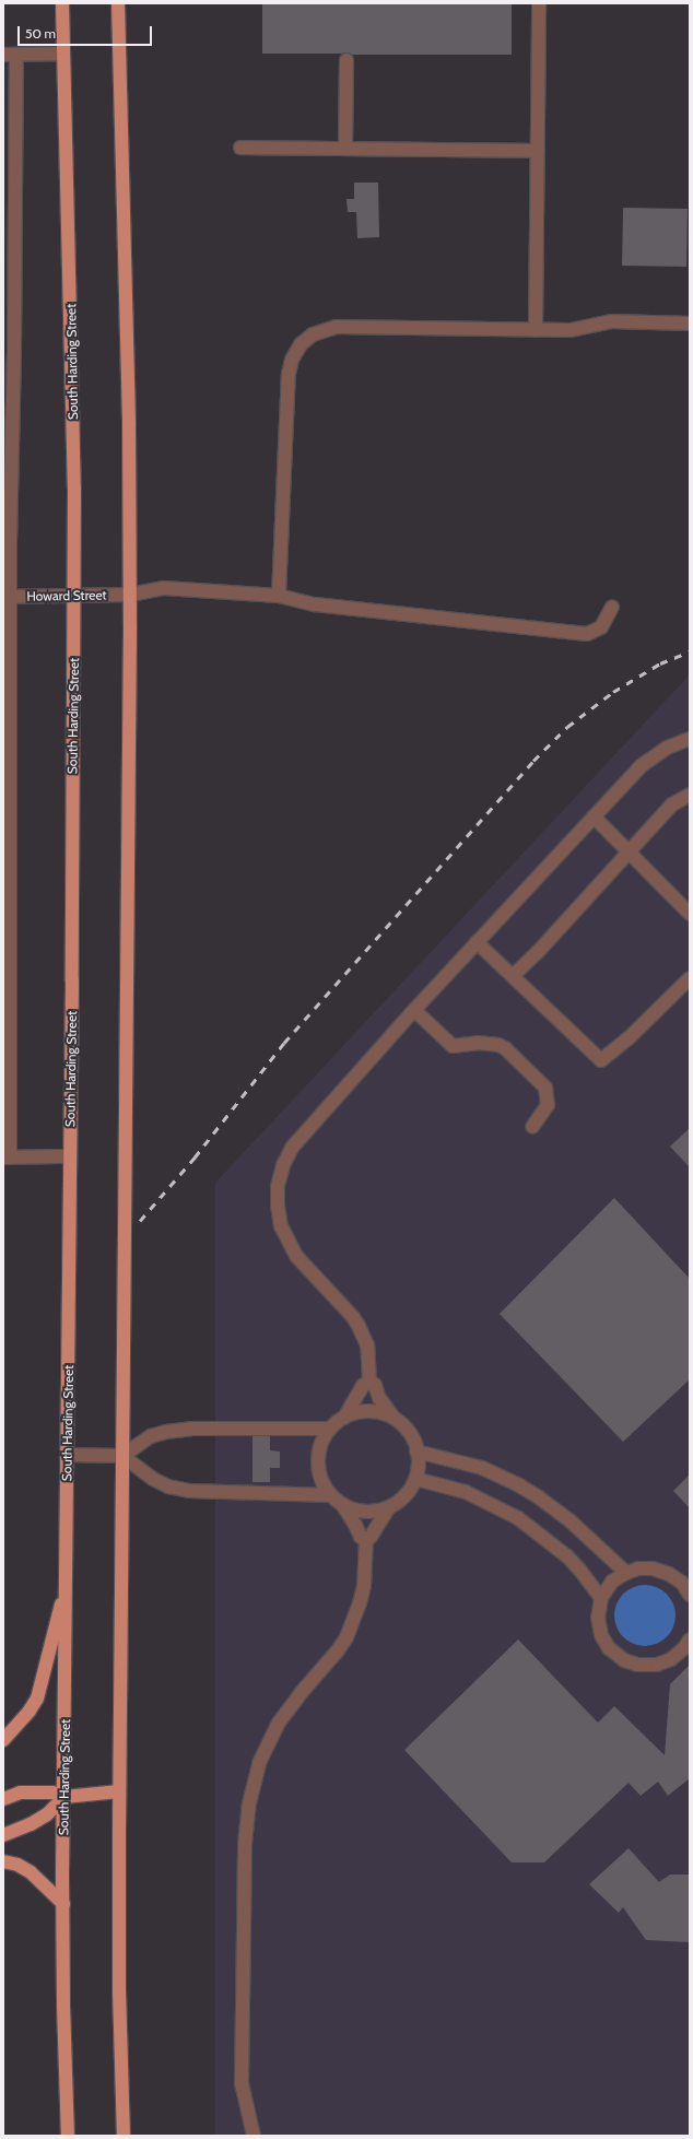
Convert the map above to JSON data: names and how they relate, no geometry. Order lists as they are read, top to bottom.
{
  "streets": {
    "main road": ["South Harding Street"],
    "street": ["Howard Street"]
  },
  "crossings": [
    ["South Harding Street", "Howard Street"]
  ],
  "scale_bar": "50 m"
}
